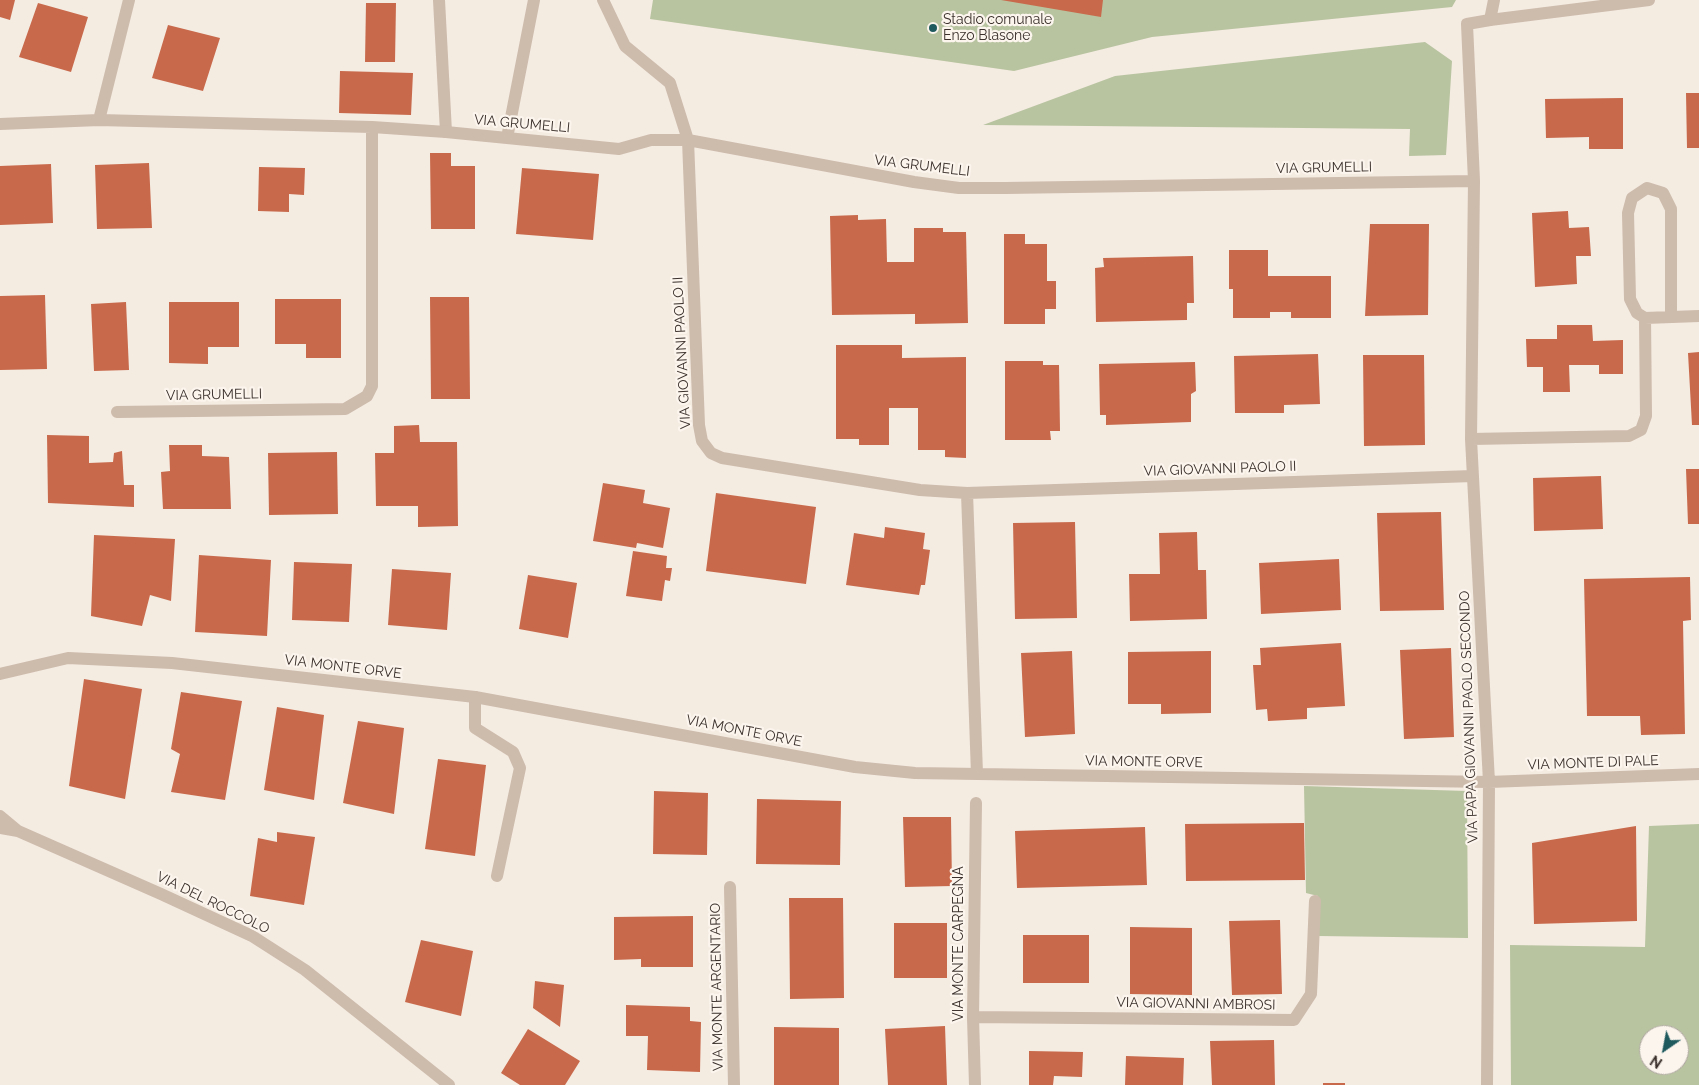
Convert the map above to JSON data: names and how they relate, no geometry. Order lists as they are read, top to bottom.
{
  "streets": {
    "street": [
      "VIA GRUMELLI",
      "VIA GIOVANNI PAOLO II",
      "VIA MONTE ORVE",
      "VIA PAPA GIOVANNI PAOLO SECONDO",
      "VIA MONTE DI PALE",
      "VIA DEL ROCCOLO",
      "VIA MONTE CARPEGNA",
      "VIA MONTE ARGENTARIO",
      "VIA GIOVANNI AMBROSI"
    ]
  },
  "crossings": [
    ["VIA GRUMELLI", "VIA GIOVANNI PAOLO II"],
    ["VIA GIOVANNI PAOLO II", "VIA PAPA GIOVANNI PAOLO SECONDO"],
    ["VIA MONTE ORVE", "VIA PAPA GIOVANNI PAOLO SECONDO"],
    ["VIA MONTE ORVE", "VIA MONTE DI PALE"],
    ["VIA PAPA GIOVANNI PAOLO SECONDO", "VIA MONTE DI PALE"],
    ["VIA MONTE CARPEGNA", "VIA GIOVANNI AMBROSI"]
  ],
  "places": ["Stadio comunale Enzo Blasone"],
  "north": "bottom left"
}
